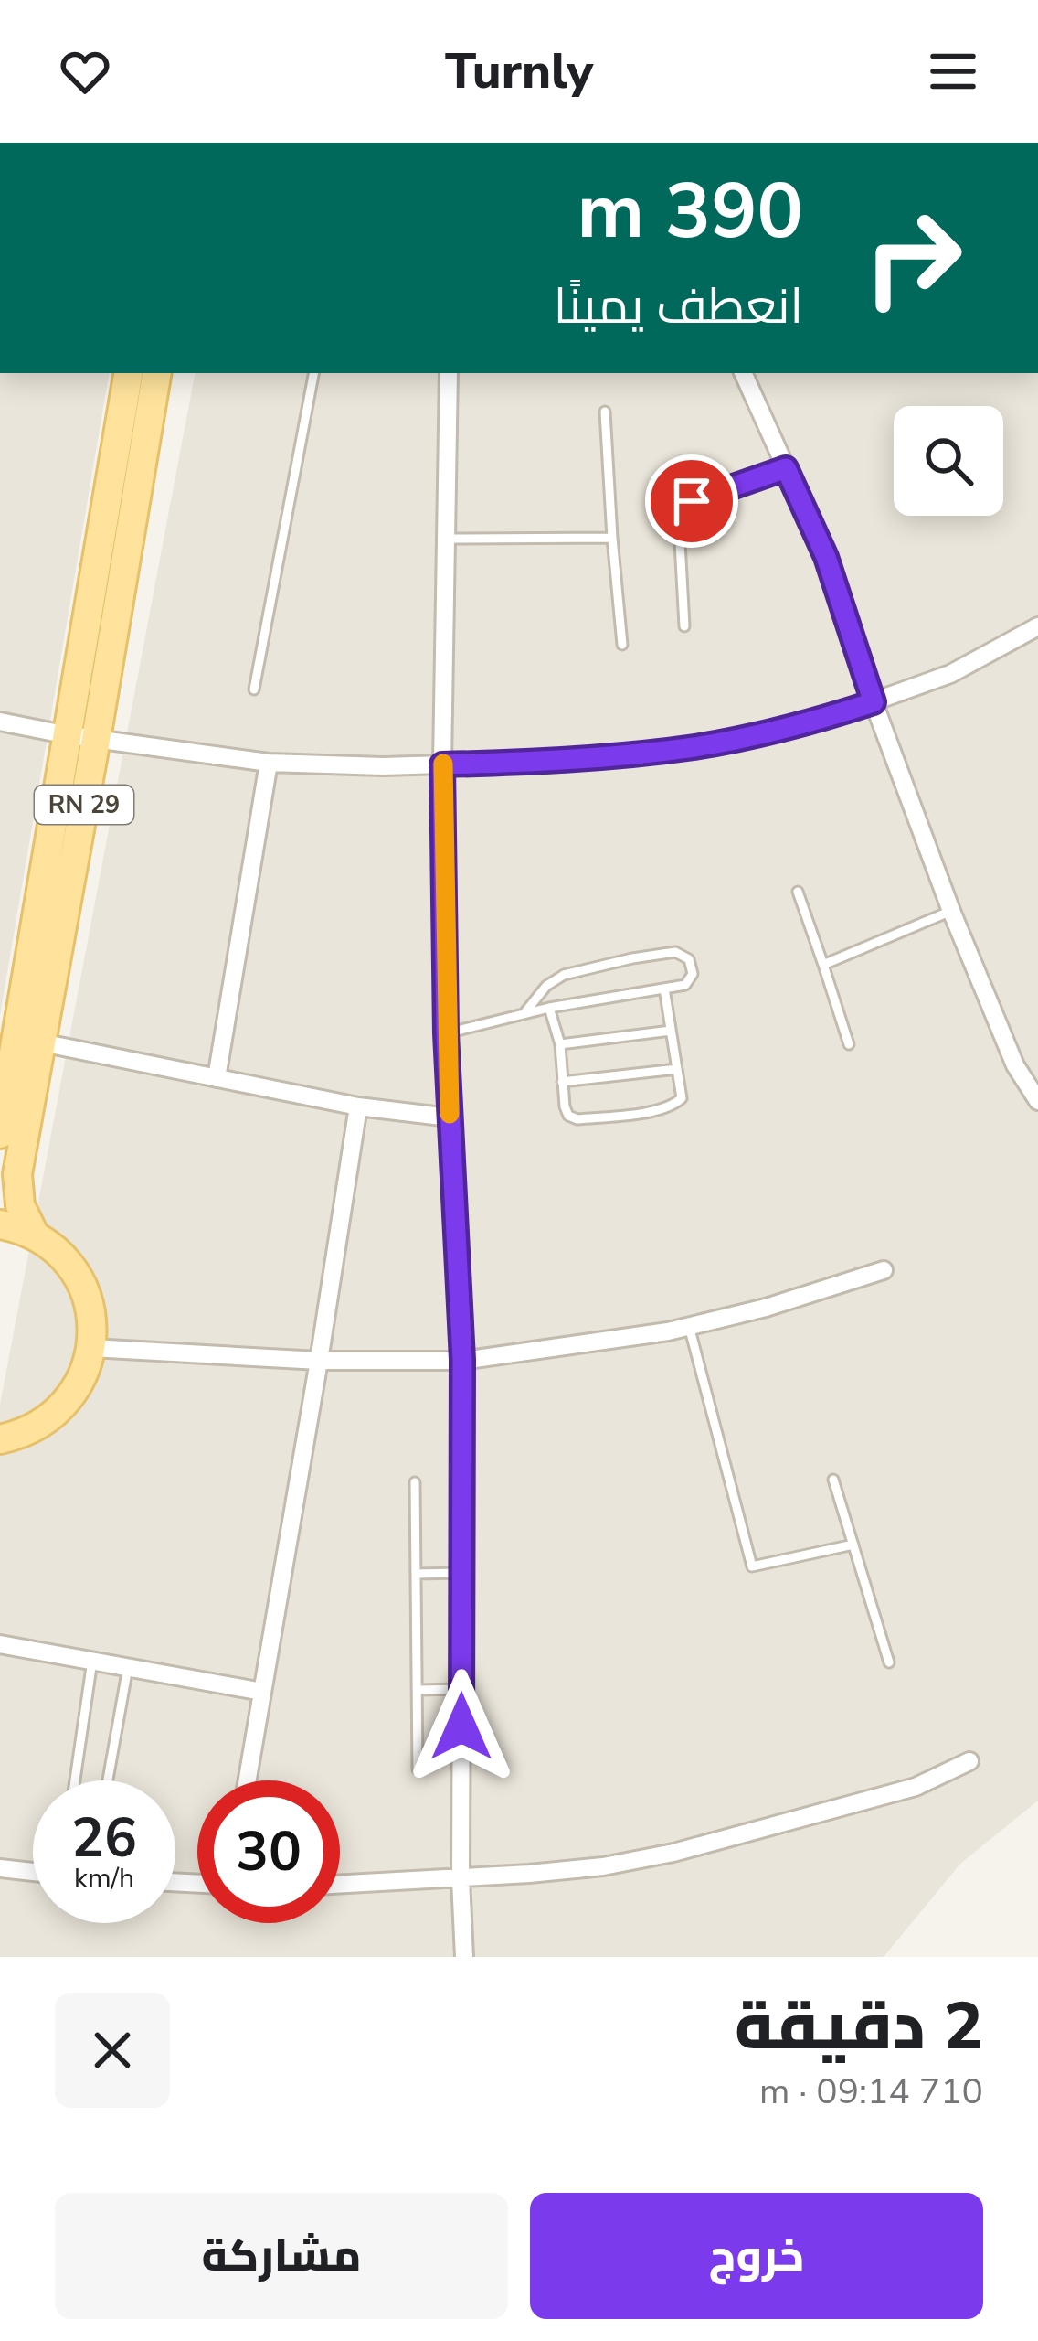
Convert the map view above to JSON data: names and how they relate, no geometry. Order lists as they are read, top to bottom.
{
  "streets": {
    "main road": ["RN 29"]
  },
  "page": {
    "header": "Turnly",
    "turn": ["390 m", "انعطف يمينًا"],
    "speed": "26 km/h",
    "limit": "30",
    "heading": ["2 دقيقة", "710 m · 09:14"],
    "buttons": ["خروج", "مشاركة"]
  }
}
